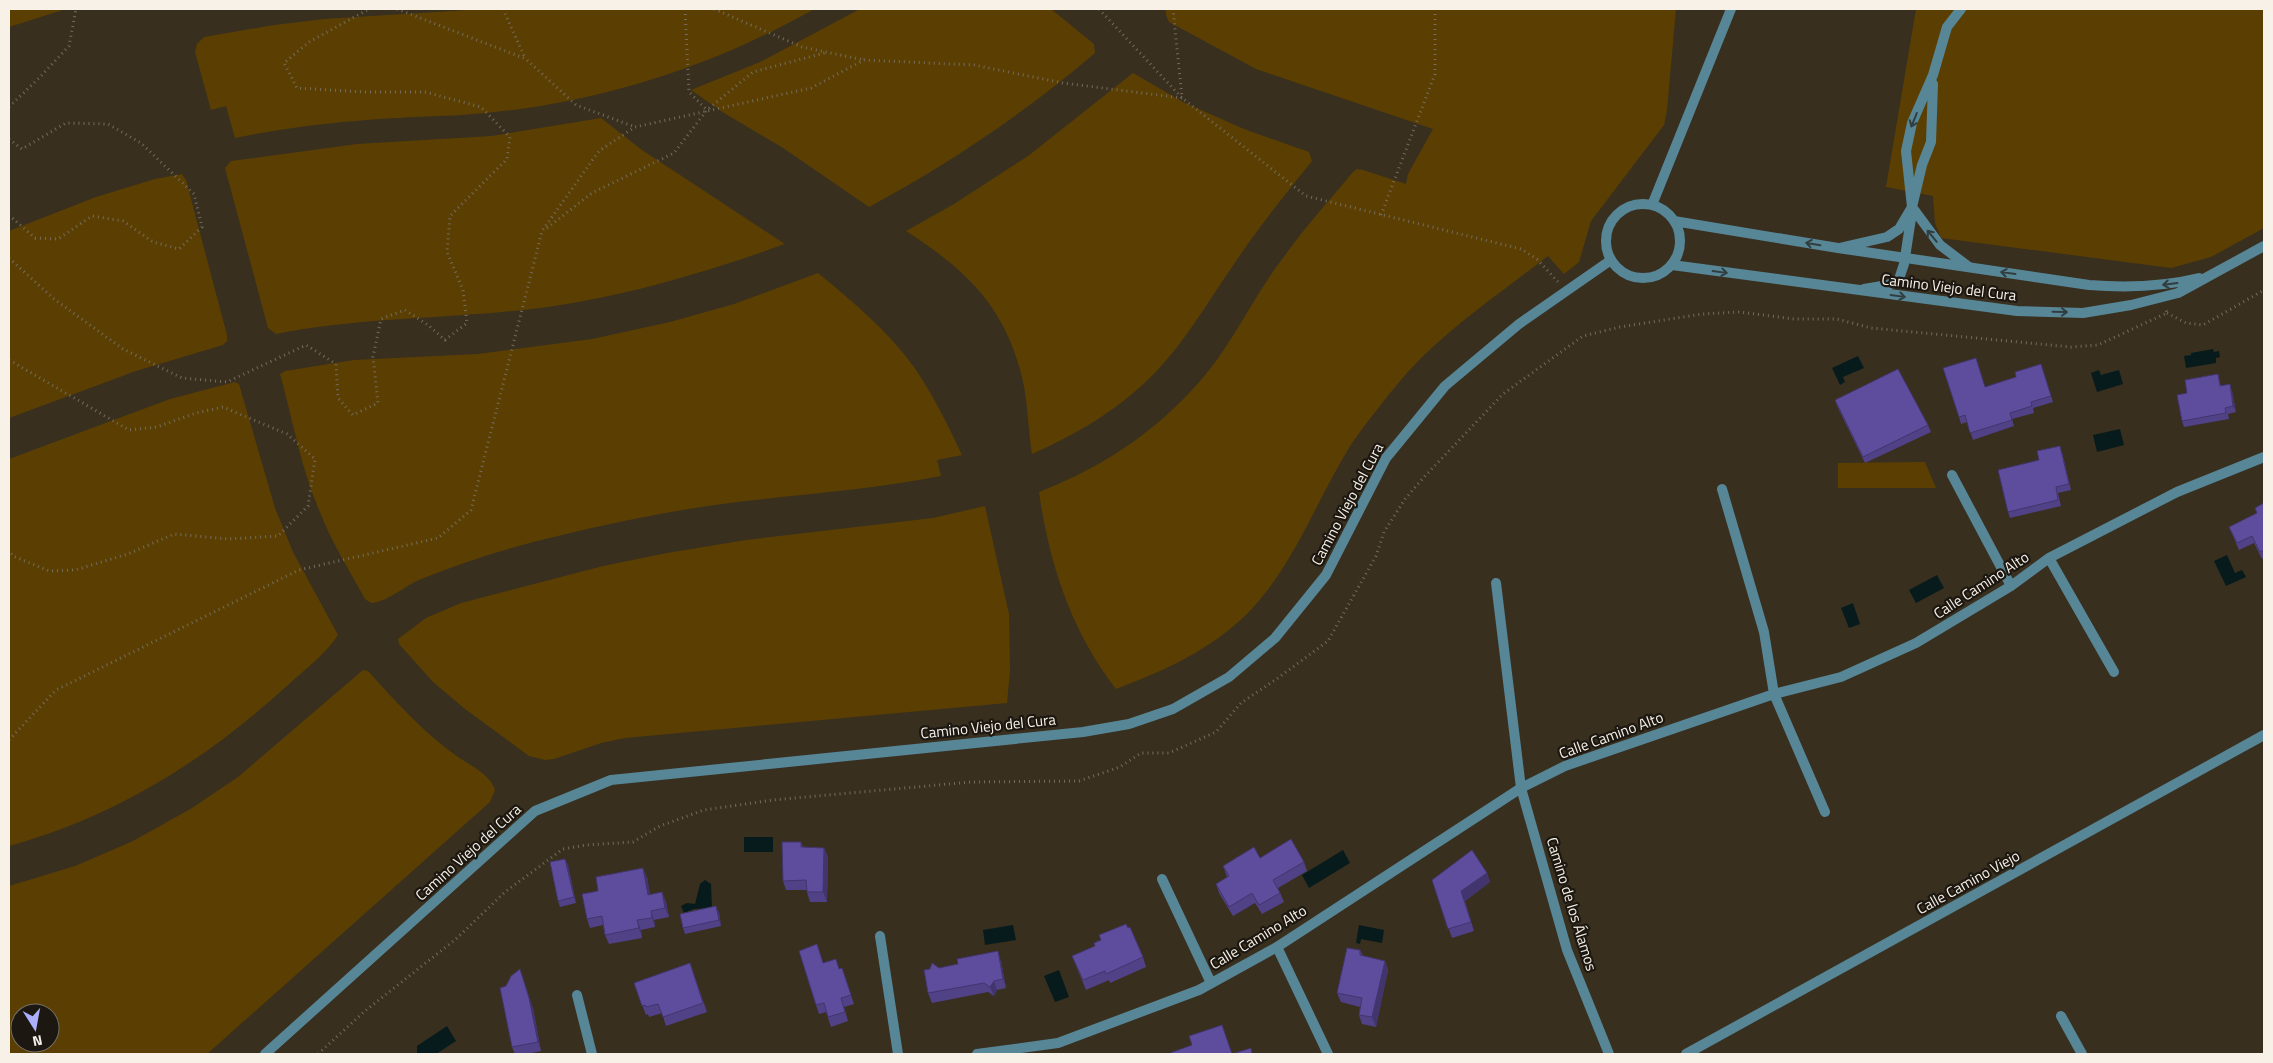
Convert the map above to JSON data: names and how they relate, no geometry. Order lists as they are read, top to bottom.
{
  "streets": {
    "street": [
      "Camino Viejo del Cura",
      "Calle Camino Alto",
      "Calle Camino Viejo",
      "Camino de los Álamos"
    ]
  },
  "crossings": [
    ["Calle Camino Alto", "Camino de los Álamos"]
  ],
  "north": "bottom"
}
